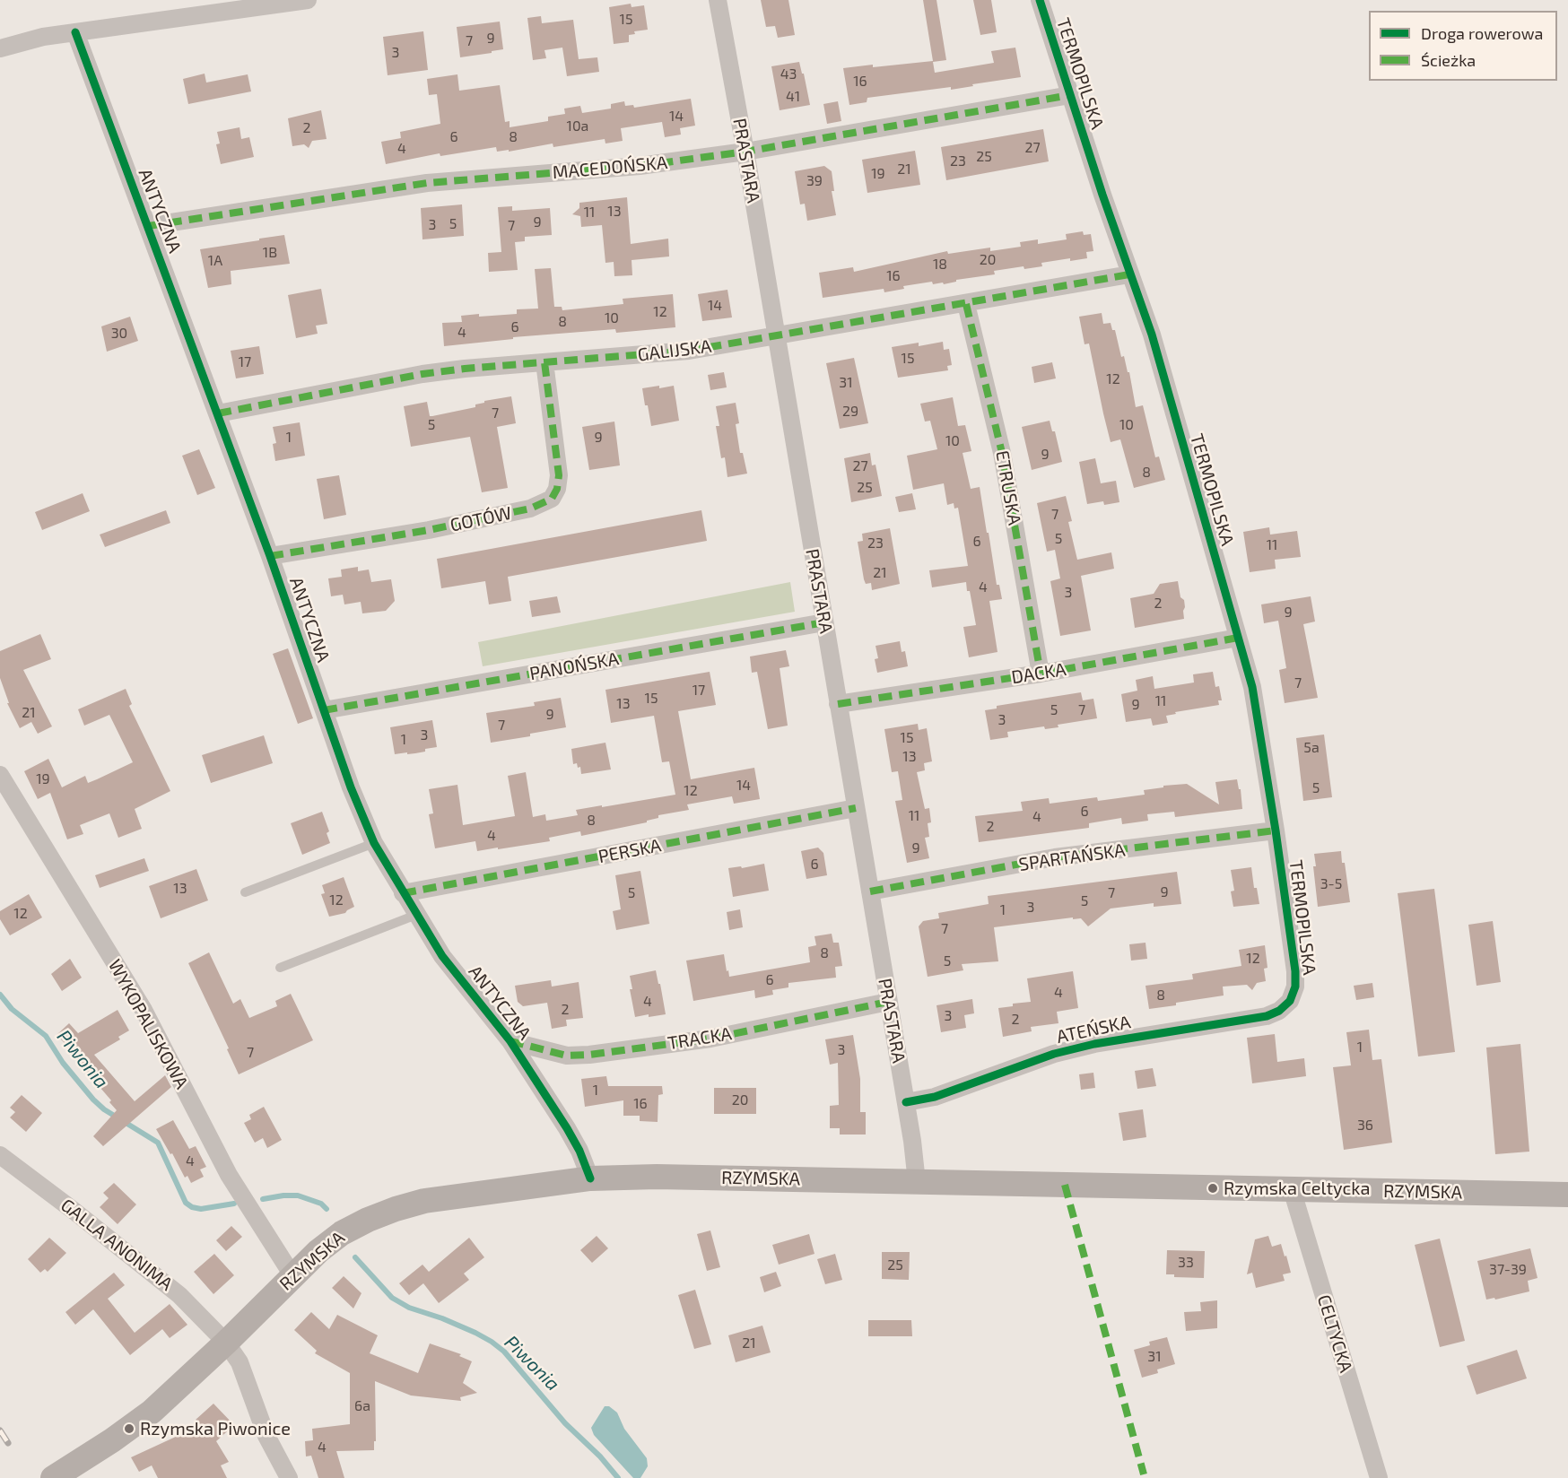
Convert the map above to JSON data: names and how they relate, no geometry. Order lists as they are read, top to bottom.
{
  "streets": {
    "main road": ["RZYMSKA"],
    "street": [
      "TERMOPILSKA",
      "PRASTARA",
      "MACEDOŃSKA",
      "ANTYCZNA",
      "GALIJSKA",
      "ETRUSKA",
      "GOTÓW",
      "PANOŃSKA",
      "DACKA",
      "PERSKA",
      "SPARTAŃSKA",
      "WYKOPALISKOWA",
      "ATEŃSKA",
      "TRACKA",
      "GALLA ANONIMA",
      "CELTYCKA"
    ]
  },
  "crossings": [
    ["TERMOPILSKA", "MACEDOŃSKA"],
    ["TERMOPILSKA", "GALIJSKA"],
    ["TERMOPILSKA", "DACKA"],
    ["TERMOPILSKA", "SPARTAŃSKA"],
    ["TERMOPILSKA", "ATEŃSKA"],
    ["PRASTARA", "MACEDOŃSKA"],
    ["PRASTARA", "GALIJSKA"],
    ["PRASTARA", "PANOŃSKA"],
    ["PRASTARA", "DACKA"],
    ["PRASTARA", "PERSKA"],
    ["PRASTARA", "SPARTAŃSKA"],
    ["PRASTARA", "ATEŃSKA"],
    ["PRASTARA", "TRACKA"],
    ["PRASTARA", "RZYMSKA"],
    ["MACEDOŃSKA", "ANTYCZNA"],
    ["ANTYCZNA", "GALIJSKA"],
    ["ANTYCZNA", "GOTÓW"],
    ["ANTYCZNA", "PANOŃSKA"],
    ["ANTYCZNA", "PERSKA"],
    ["ANTYCZNA", "TRACKA"],
    ["ANTYCZNA", "RZYMSKA"],
    ["GALIJSKA", "ETRUSKA"],
    ["GALIJSKA", "GOTÓW"],
    ["ETRUSKA", "DACKA"],
    ["WYKOPALISKOWA", "RZYMSKA"],
    ["RZYMSKA", "GALLA ANONIMA"],
    ["RZYMSKA", "CELTYCKA"]
  ],
  "water": ["Piwonia"],
  "places": ["Rzymska Celtycka", "Rzymska Piwonice"],
  "house_numbers": [
    "15",
    "9",
    "7",
    "3",
    "43",
    "16",
    "41",
    "14",
    "10a",
    "2",
    "6",
    "8",
    "27",
    "4",
    "25",
    "23",
    "21",
    "19",
    "39",
    "13",
    "11",
    "9",
    "5",
    "3",
    "7",
    "1B",
    "20",
    "1A",
    "18",
    "16",
    "14",
    "12",
    "10",
    "8",
    "6",
    "4",
    "30",
    "15",
    "17",
    "12",
    "31",
    "29",
    "7",
    "5",
    "10",
    "1",
    "9",
    "10",
    "9",
    "27",
    "8",
    "25",
    "7",
    "5",
    "6",
    "23",
    "11",
    "21",
    "4",
    "3",
    "2",
    "9",
    "7",
    "17",
    "15",
    "11",
    "13",
    "9",
    "5",
    "7",
    "21",
    "9",
    "3",
    "7",
    "3",
    "15",
    "1",
    "5a",
    "13",
    "19",
    "14",
    "5",
    "12",
    "6",
    "11",
    "4",
    "8",
    "2",
    "4",
    "9",
    "6",
    "3-5",
    "13",
    "9",
    "5",
    "7",
    "12",
    "5",
    "3",
    "1",
    "12",
    "7",
    "8",
    "12",
    "5",
    "6",
    "4",
    "8",
    "4",
    "2",
    "3",
    "2",
    "1",
    "3",
    "7",
    "1",
    "20",
    "16",
    "36",
    "4",
    "33",
    "25",
    "37-39",
    "21",
    "31",
    "6a",
    "4"
  ],
  "legend": ["Droga rowerowa", "Ścieżka"]
}
